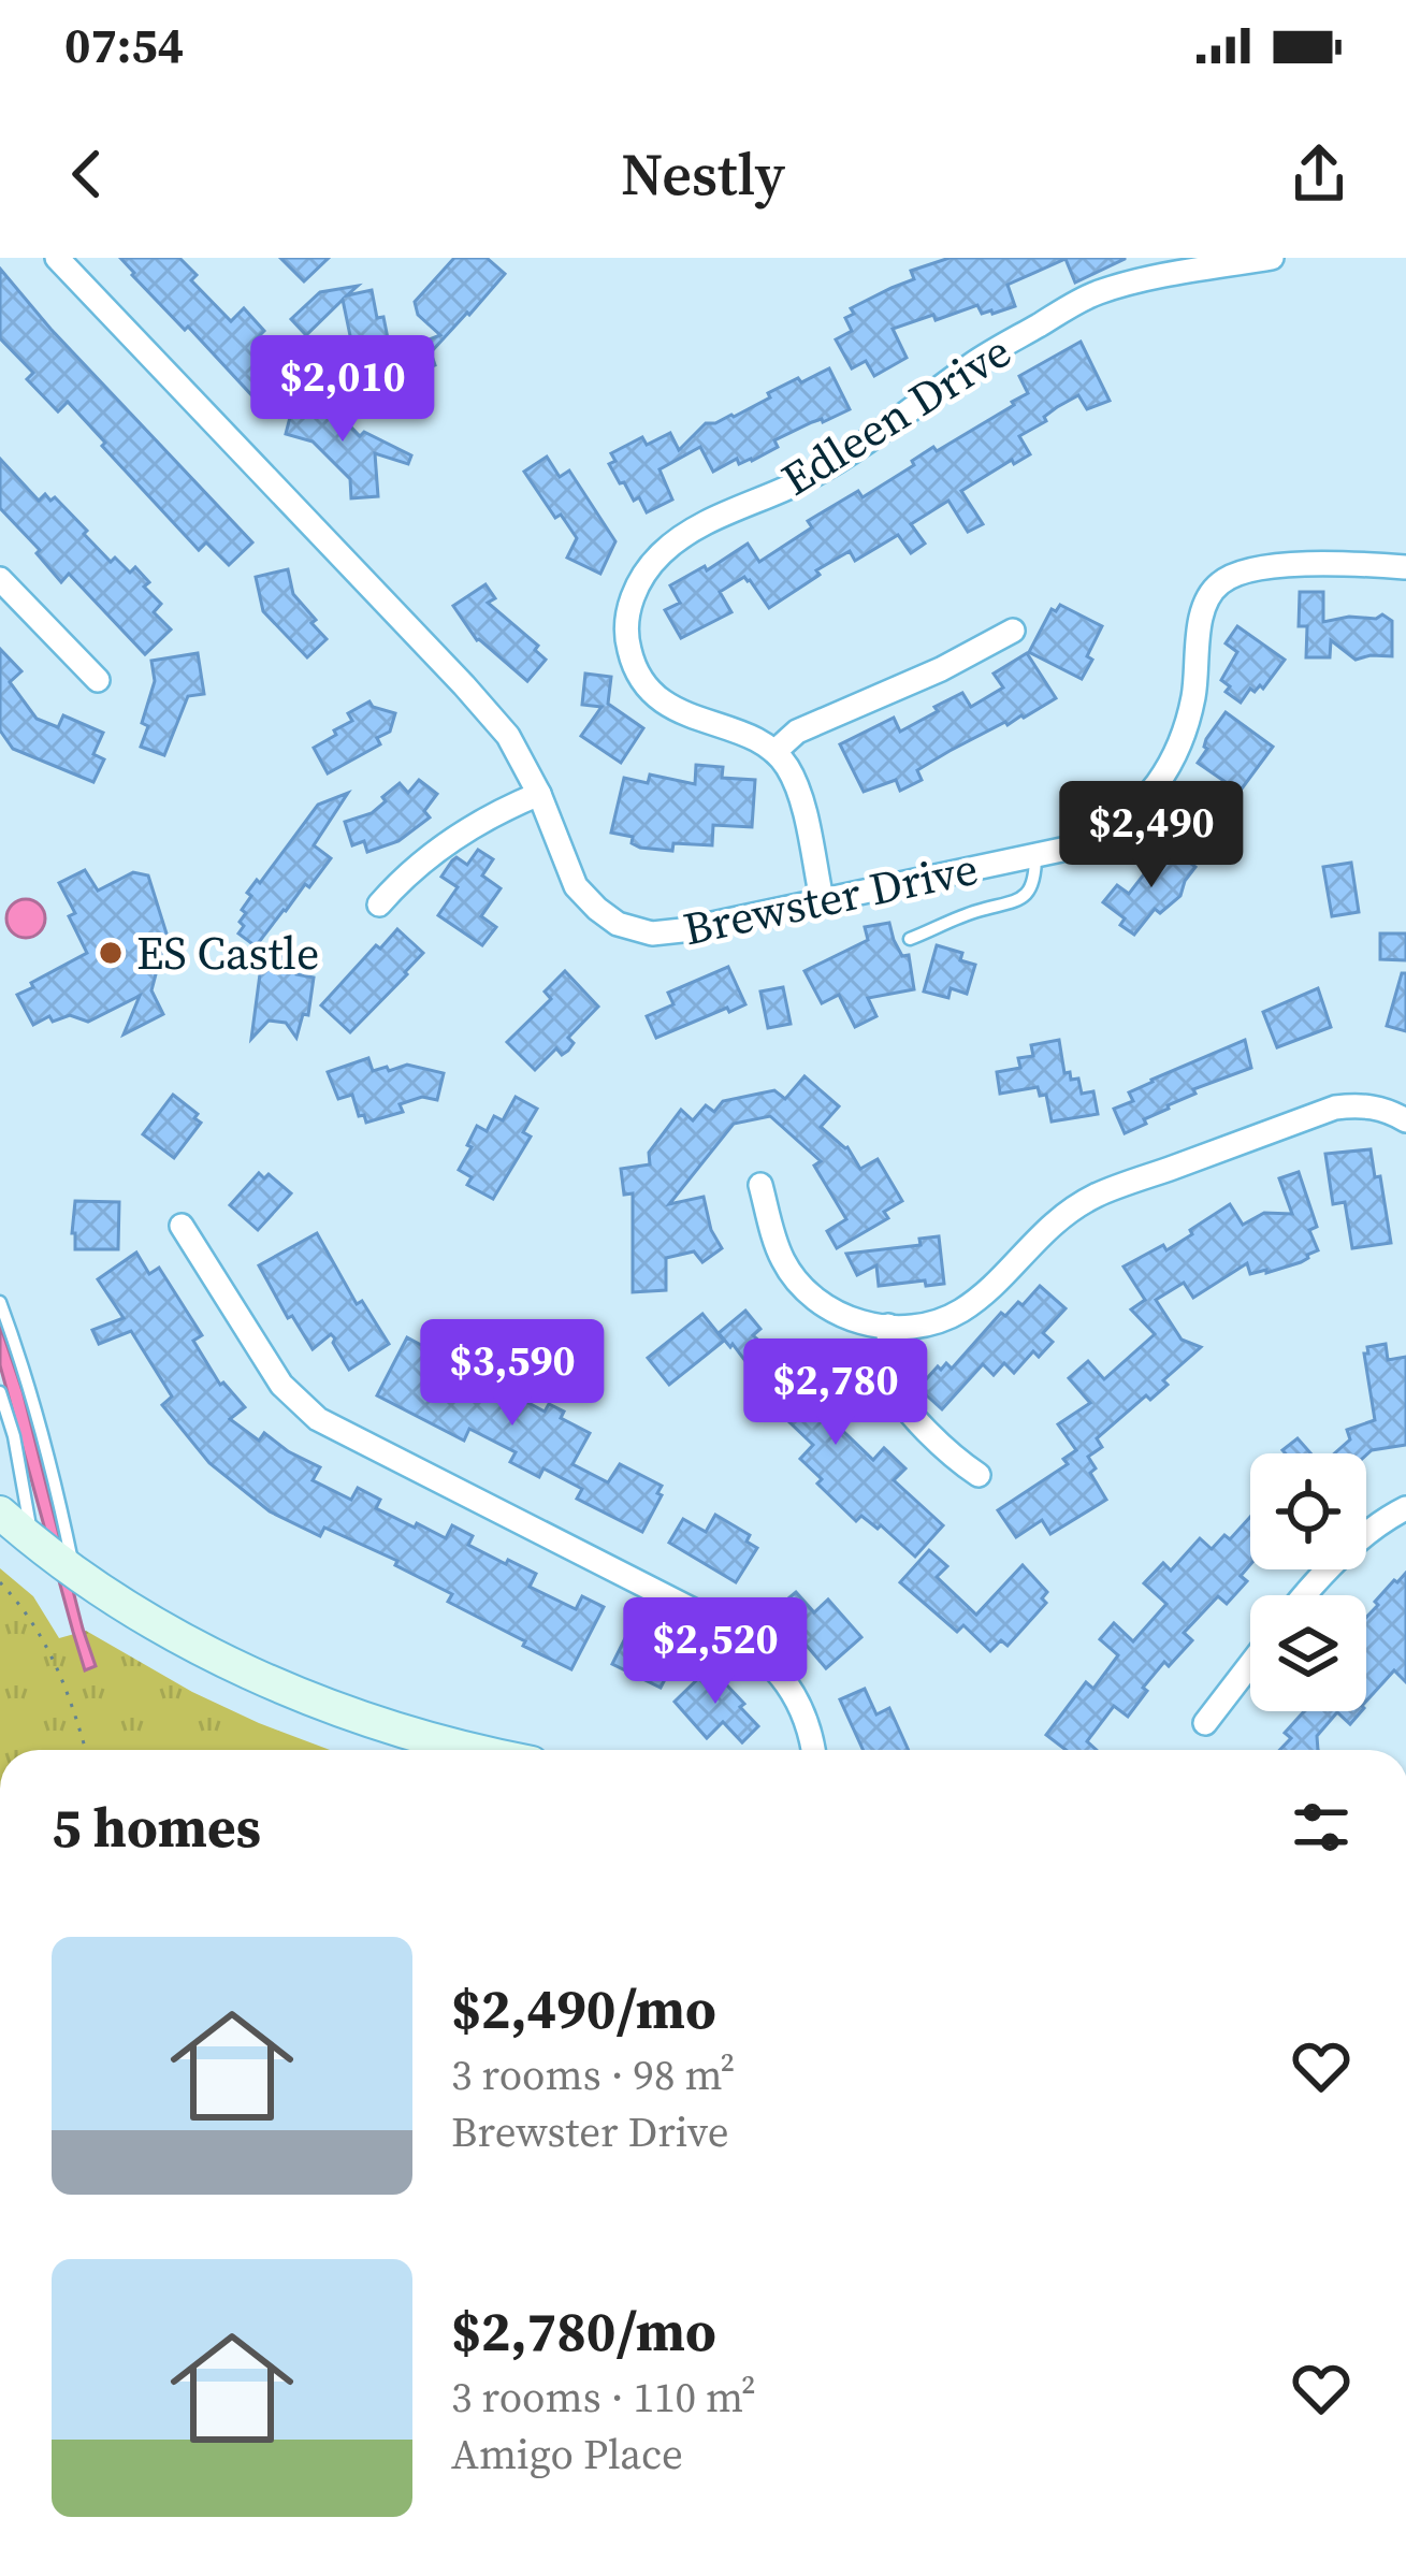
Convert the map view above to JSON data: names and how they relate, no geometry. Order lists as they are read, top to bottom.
{
  "streets": {
    "street": ["Edleen Drive", "Brewster Drive"]
  },
  "places": ["ES Castle"],
  "page": {
    "status": "07:54",
    "header": "Nestly",
    "price": [
      "$2,010",
      "$2,490",
      "$3,590",
      "$2,780",
      "$2,520"
    ],
    "heading": "5 homes",
    "list": [
      {
        "name": "$2,490/mo",
        "note": "3 rooms · 98 m² · Brewster Drive"
      },
      {
        "name": "$2,780/mo",
        "note": "3 rooms · 110 m² · Amigo Place"
      }
    ]
  }
}
